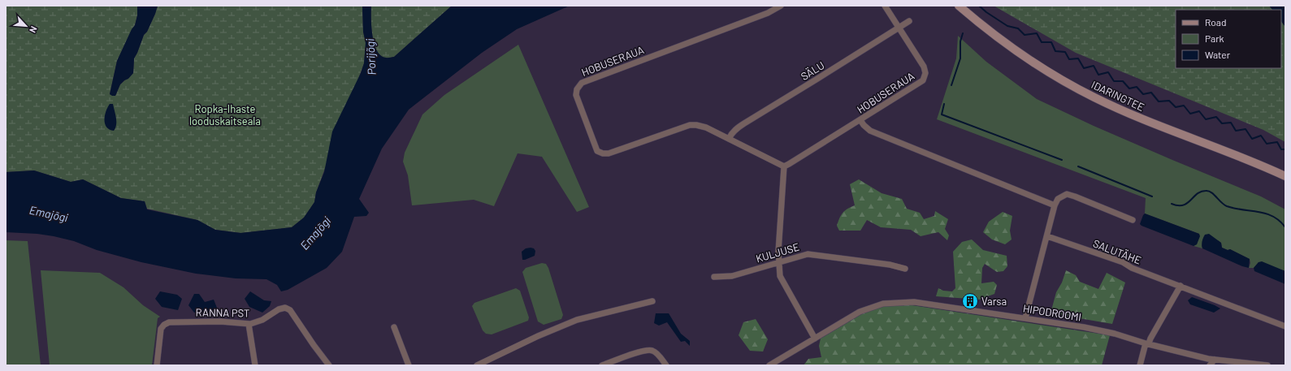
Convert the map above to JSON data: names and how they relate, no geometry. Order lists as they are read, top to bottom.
{
  "streets": {
    "main road": ["IDARINGTEE"],
    "street": [
      "HOBUSERAUA",
      "SÄLU",
      "SALUTÄHE",
      "KULJUSE",
      "RANNA PST",
      "HIPODROOMI"
    ]
  },
  "crossings": [
    ["HOBUSERAUA", "SÄLU"]
  ],
  "water": ["Porijõgi", "Emajõgi"],
  "parks": ["Ropka-Ihaste looduskaitseala"],
  "places": {
    "building": ["Varsa"]
  },
  "legend": ["Road", "Park", "Water"],
  "north": "bottom right"
}
